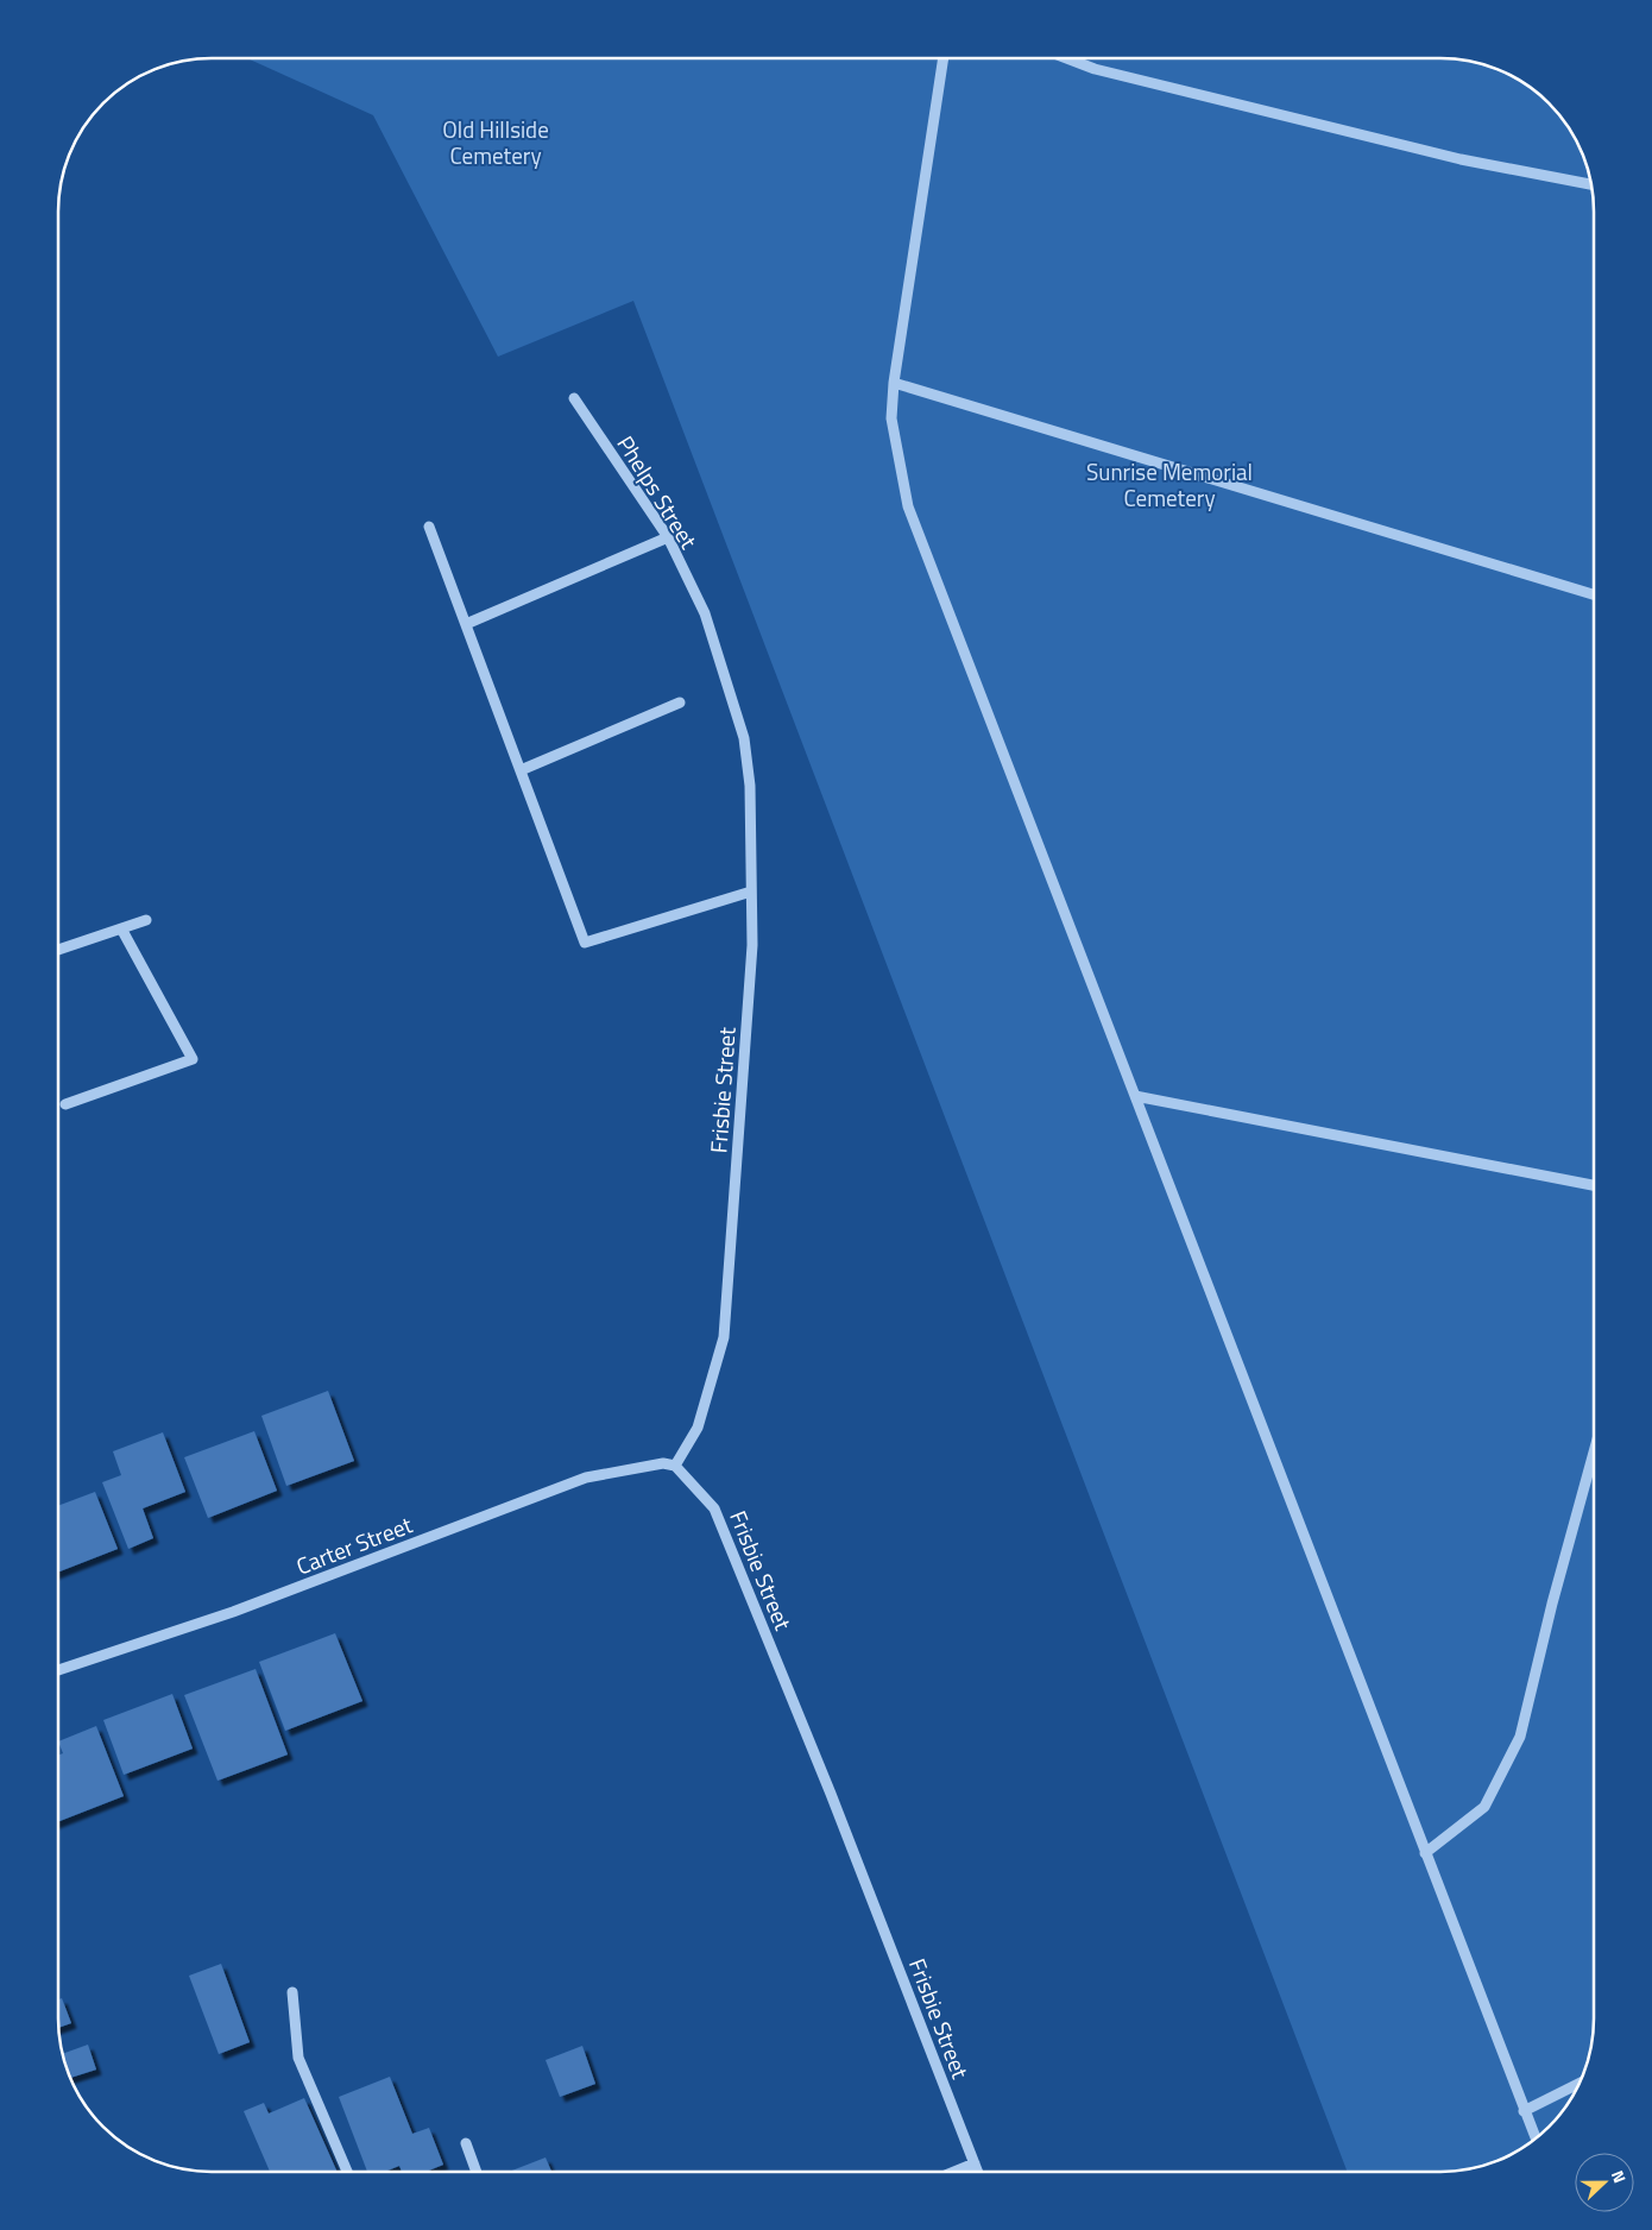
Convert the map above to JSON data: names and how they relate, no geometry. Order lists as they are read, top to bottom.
{
  "streets": {
    "street": ["Phelps Street", "Frisbie Street", "Carter Street"]
  },
  "crossings": [
    ["Phelps Street", "Frisbie Street"],
    ["Frisbie Street", "Carter Street"]
  ],
  "parks": ["Old Hillside Cemetery", "Sunrise Memorial Cemetery"],
  "north": "right"
}
